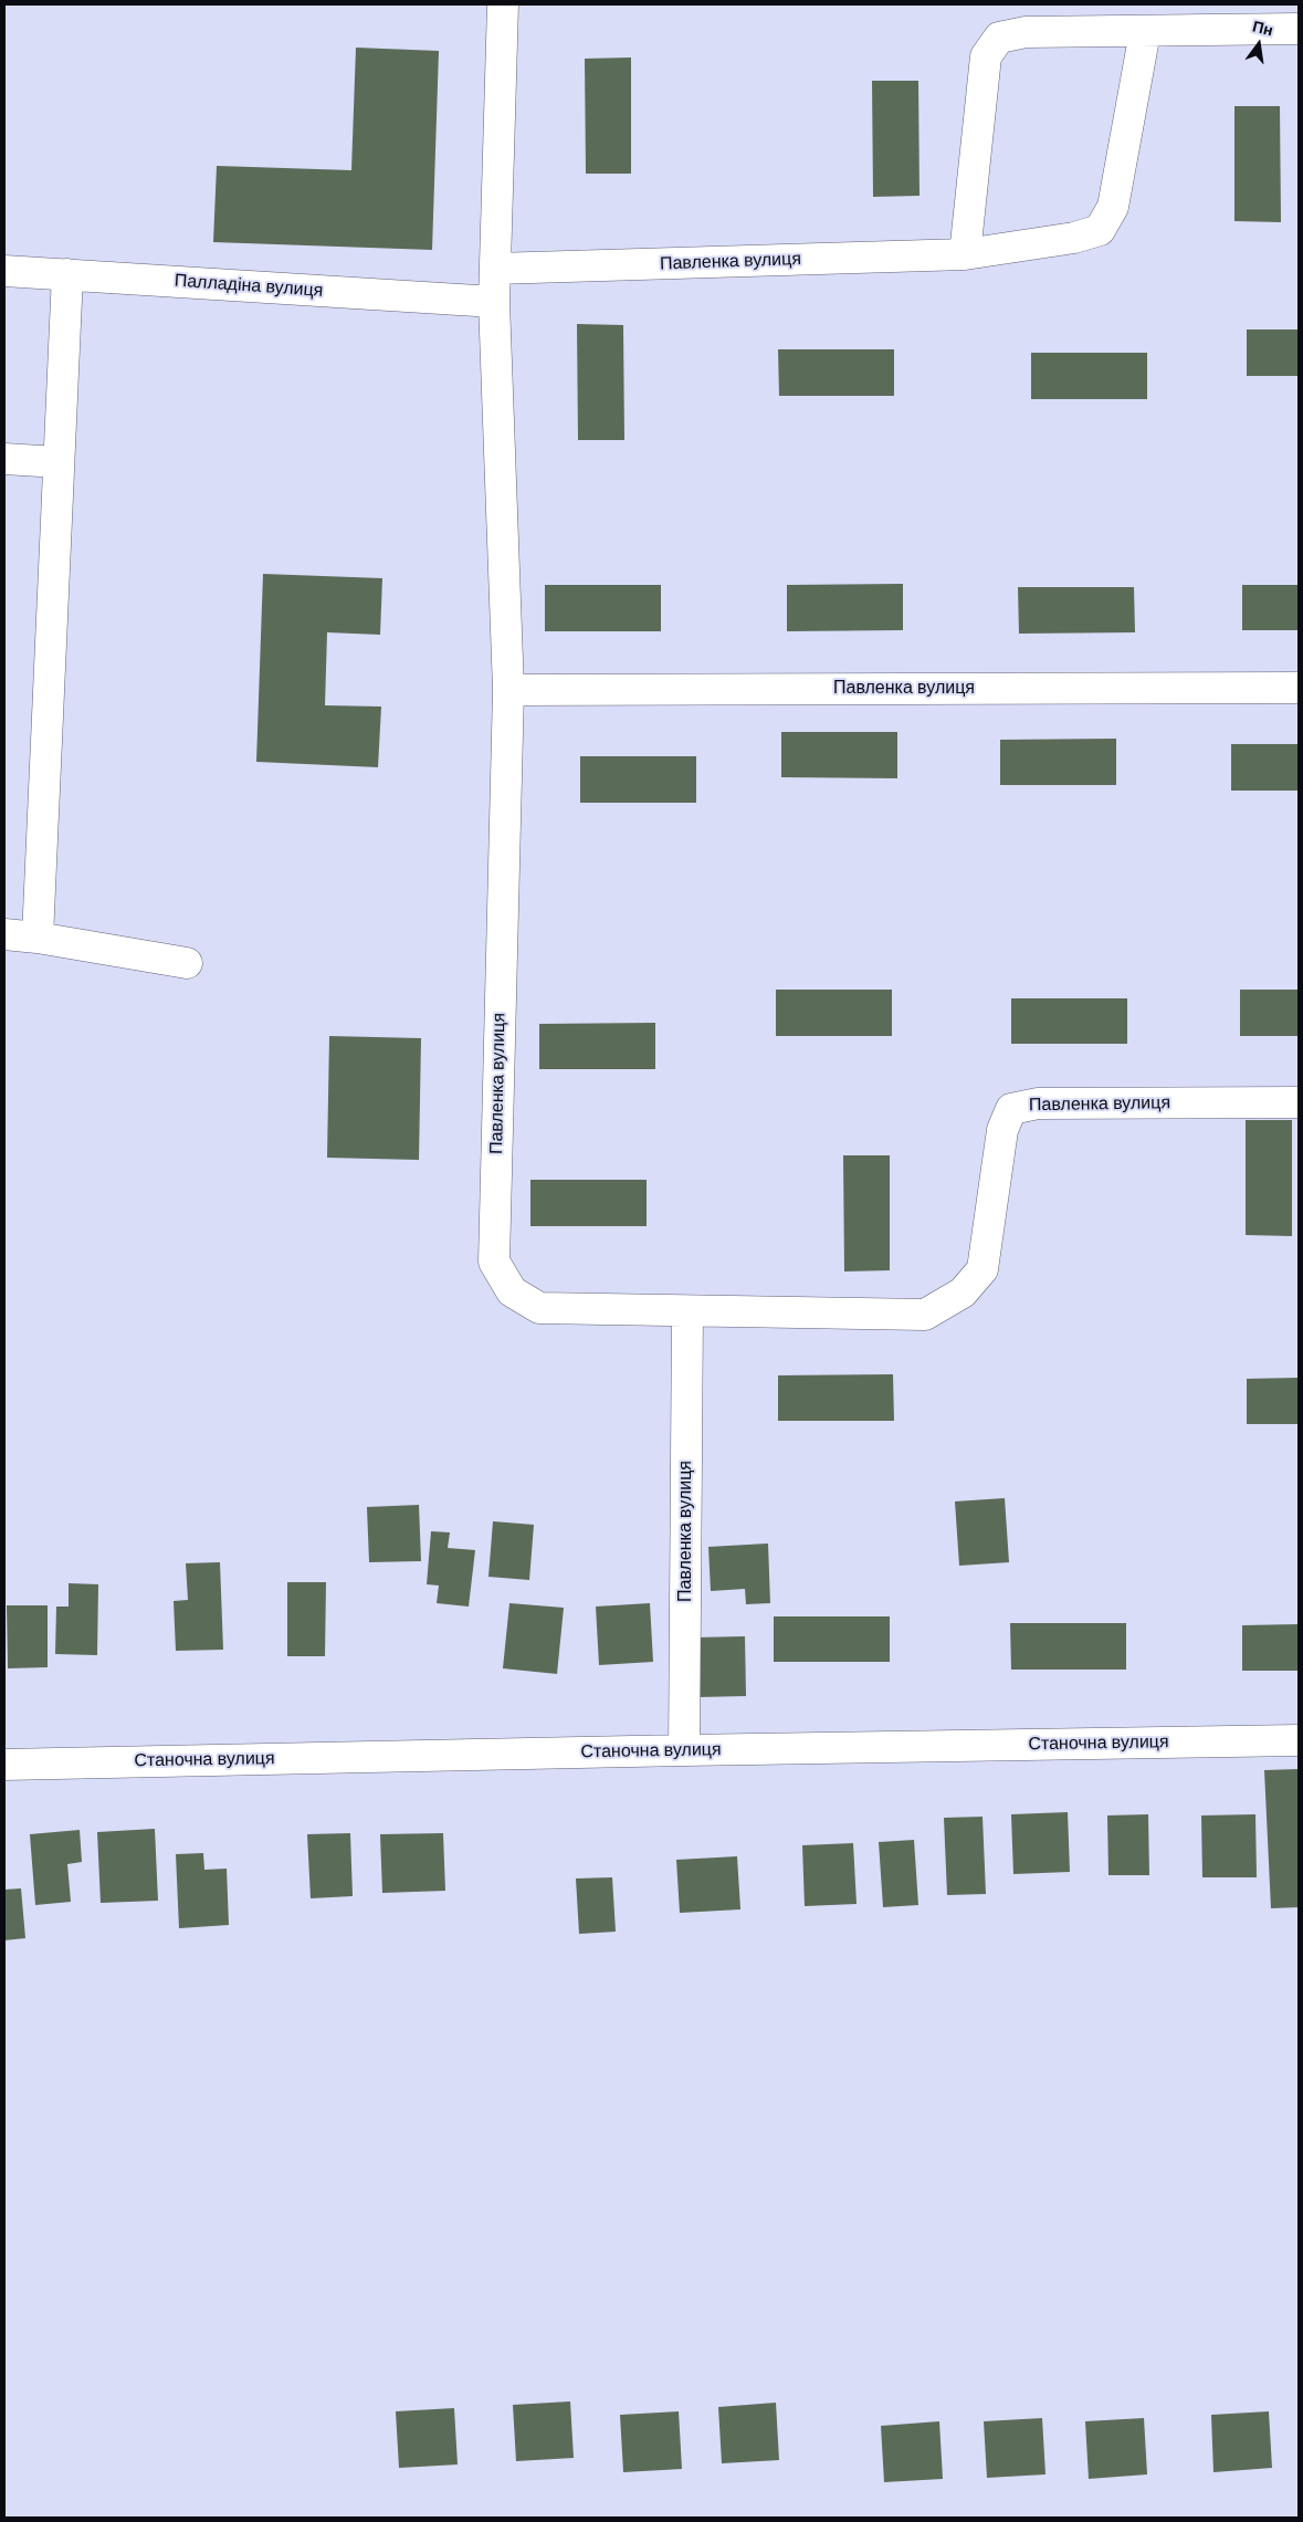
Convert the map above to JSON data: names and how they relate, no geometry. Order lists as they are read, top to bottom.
{
  "streets": {
    "street": ["Павленка вулиця", "Палладіна вулиця", "Станочна вулиця"]
  },
  "crossings": [
    ["Павленка вулиця", "Палладіна вулиця"],
    ["Павленка вулиця", "Станочна вулиця"]
  ],
  "north": "top"
}
